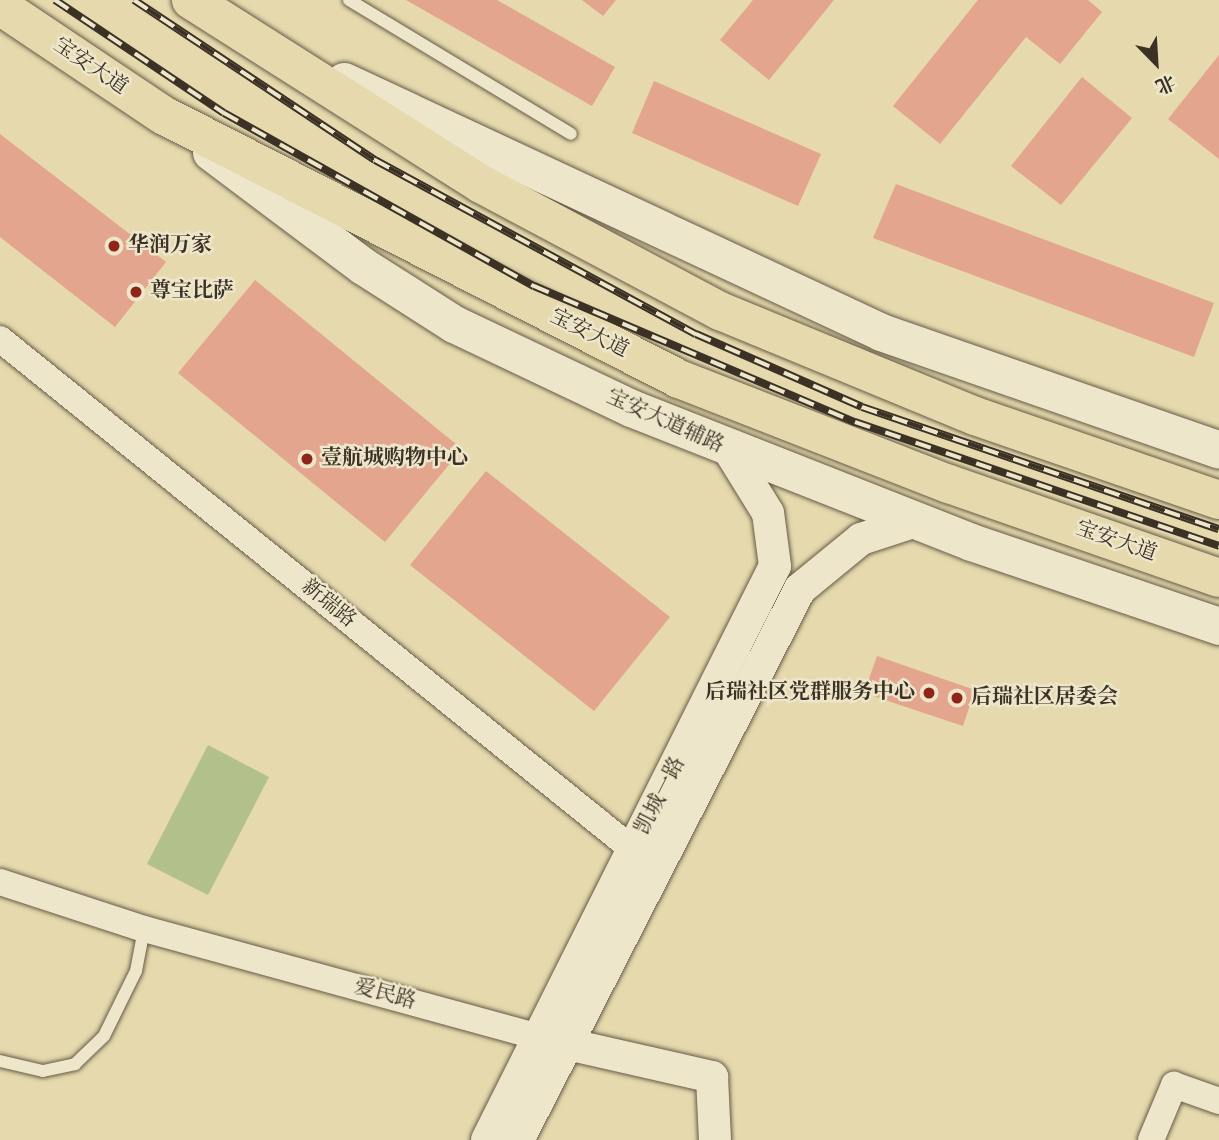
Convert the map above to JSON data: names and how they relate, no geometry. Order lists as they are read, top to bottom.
{
  "streets": {
    "main road": ["宝安大道", "宝安大道辅路"],
    "street": ["新瑞路", "凯城一路", "爱民路"]
  },
  "crossings": [
    ["宝安大道", "宝安大道辅路"],
    ["宝安大道辅路", "凯城一路"],
    ["新瑞路", "凯城一路"],
    ["凯城一路", "爱民路"]
  ],
  "places": [
    "华润万家",
    "尊宝比萨",
    "壹航城购物中心",
    "后瑞社区党群服务中心",
    "后瑞社区居委会"
  ],
  "north": "bottom right"
}
